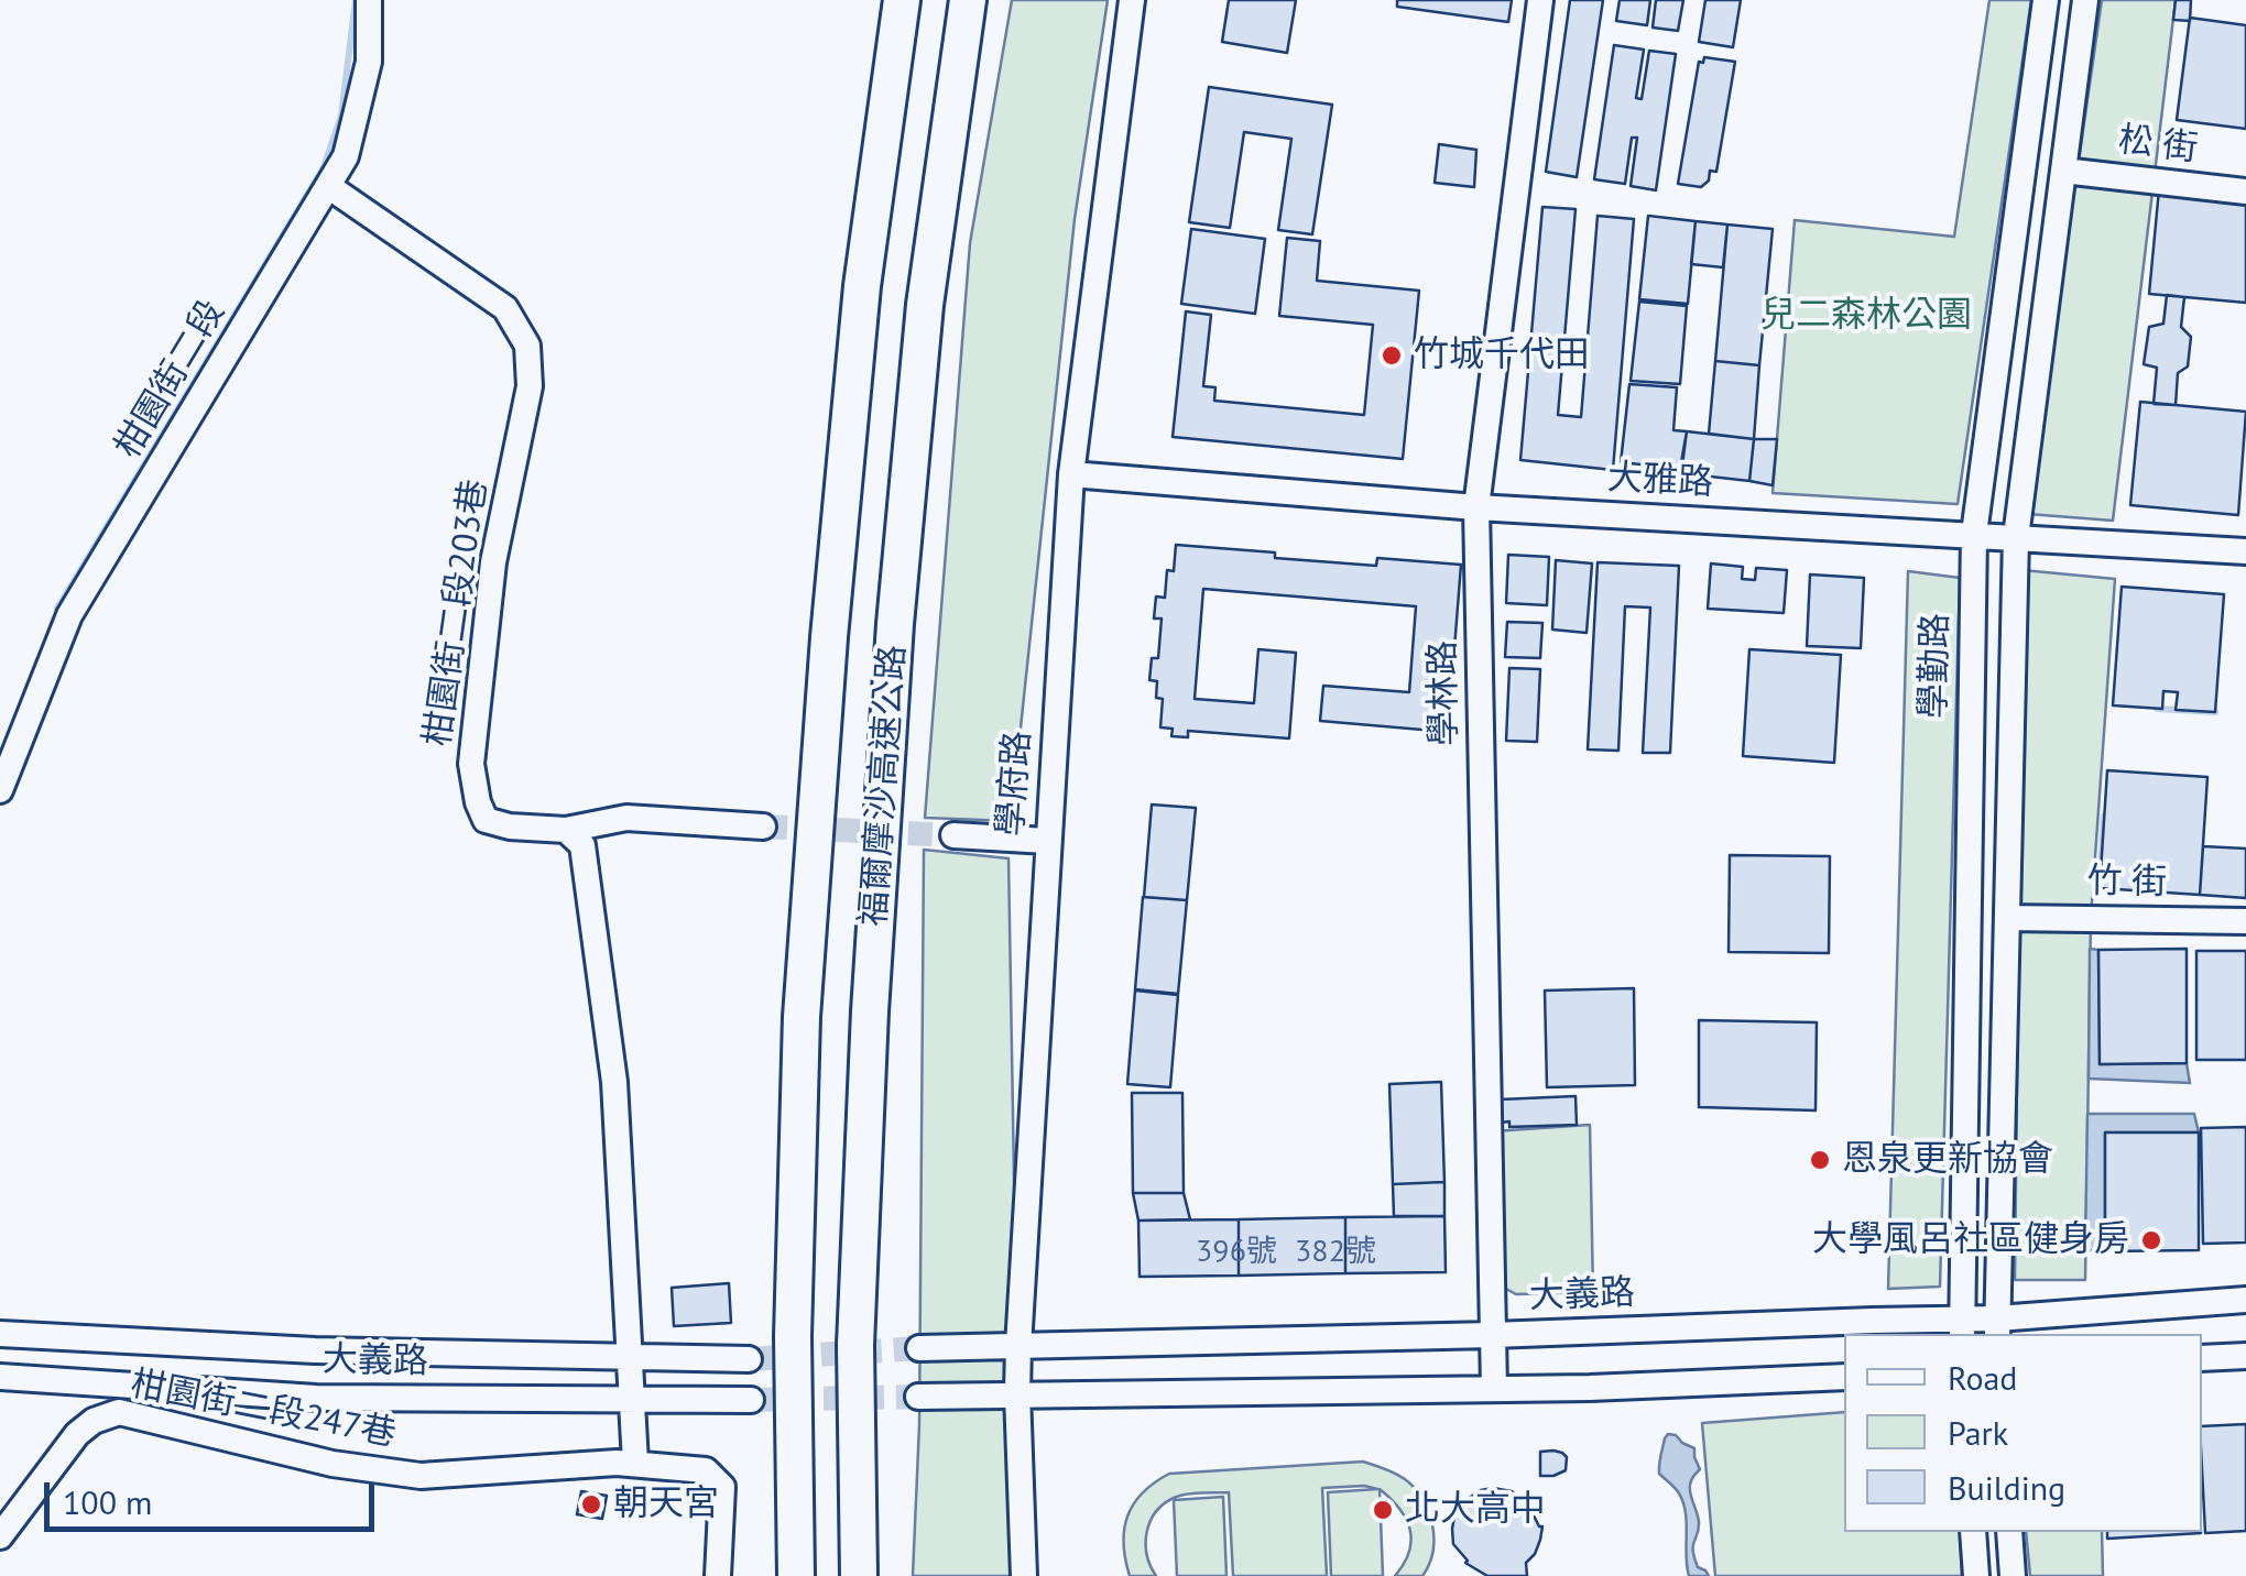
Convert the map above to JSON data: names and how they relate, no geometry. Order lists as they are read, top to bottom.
{
  "streets": {
    "highway": ["福爾摩沙高速公路"],
    "street": [
      "松 街",
      "柑園街二段",
      "大雅路",
      "柑園街二段203巷",
      "學勤路",
      "學林路",
      "學府路",
      "竹 街",
      "大義路",
      "柑園街二段247巷"
    ]
  },
  "crossings": [
    ["柑園街二段", "柑園街二段203巷"],
    ["大雅路", "學勤路"],
    ["大雅路", "學林路"],
    ["大雅路", "學府路"],
    ["學勤路", "大義路"],
    ["學林路", "大義路"],
    ["學府路", "大義路"]
  ],
  "parks": ["兒二森林公園"],
  "places": [
    "竹城千代田",
    "恩泉更新協會",
    "大學風呂社區健身房",
    "朝天宮",
    "北大高中"
  ],
  "house_numbers": ["396號", "382號"],
  "legend": ["Road", "Park", "Building"],
  "scale_bar": "100 m"
}
